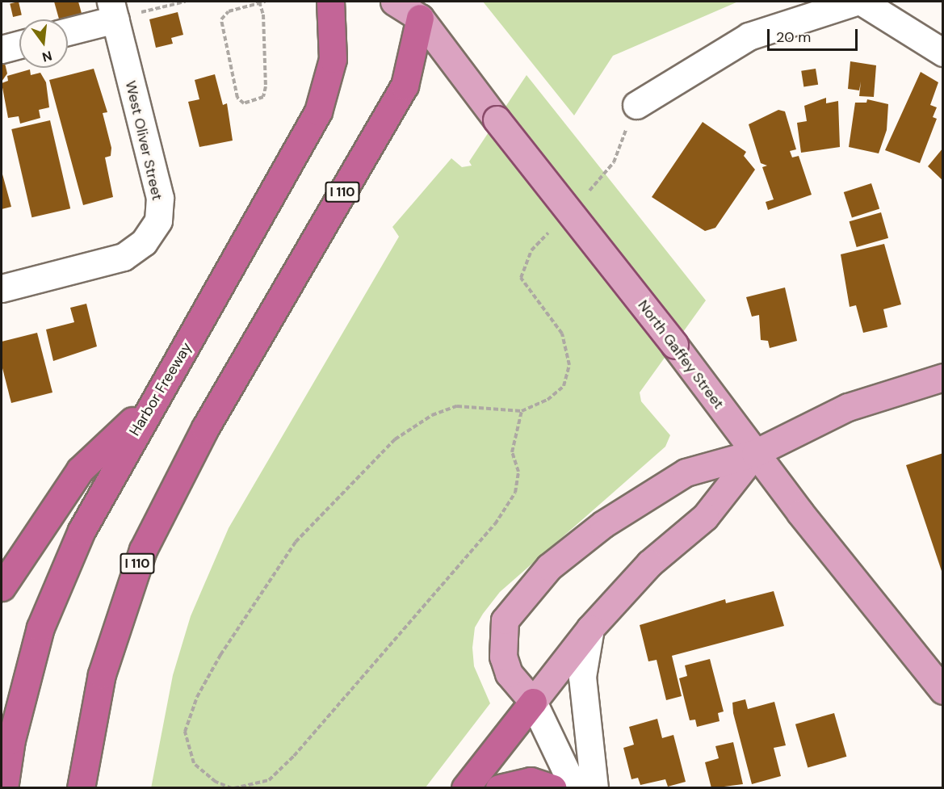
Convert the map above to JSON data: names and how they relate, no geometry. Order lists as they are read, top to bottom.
{
  "streets": {
    "highway": ["I 110", "Harbor Freeway"],
    "main road": ["North Gaffey Street"],
    "street": ["West Oliver Street"]
  },
  "crossings": [
    ["I 110", "North Gaffey Street"]
  ],
  "scale_bar": "20 m",
  "north": "bottom"
}
